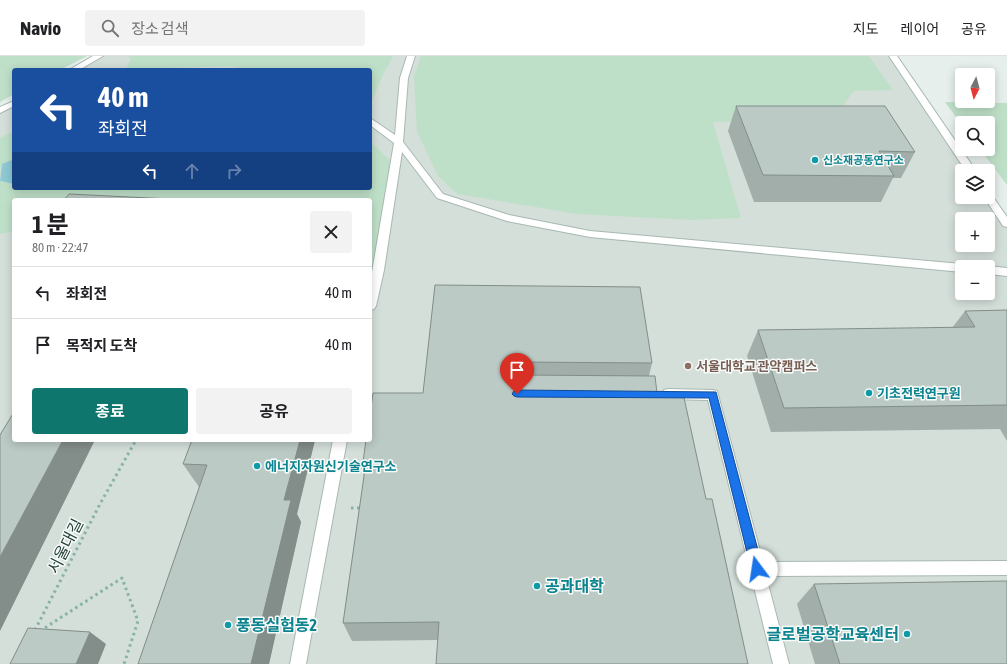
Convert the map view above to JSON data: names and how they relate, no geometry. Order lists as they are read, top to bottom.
{
  "streets": {
    "path": ["서울대길"]
  },
  "places": [
    "신소재공동연구소",
    "서울대학교 관악캠퍼스",
    "기초전력연구원",
    "에너지자원신기술연구소",
    "공과대학",
    "풍동실험동2",
    "글로벌공학교육센터"
  ],
  "north": "bottom",
  "page": {
    "header": "Navio",
    "search": "장소 검색",
    "nav": ["지도", "레이어", "공유"],
    "map_buttons": ["+", "−"],
    "turn": ["40 m", "좌회전"],
    "heading": ["1 분", "80 m · 22:47"],
    "list": [
      {
        "name": "좌회전",
        "value": "40 m"
      },
      {
        "name": "목적지 도착",
        "value": "40 m"
      }
    ],
    "buttons": ["종료", "공유"]
  }
}
